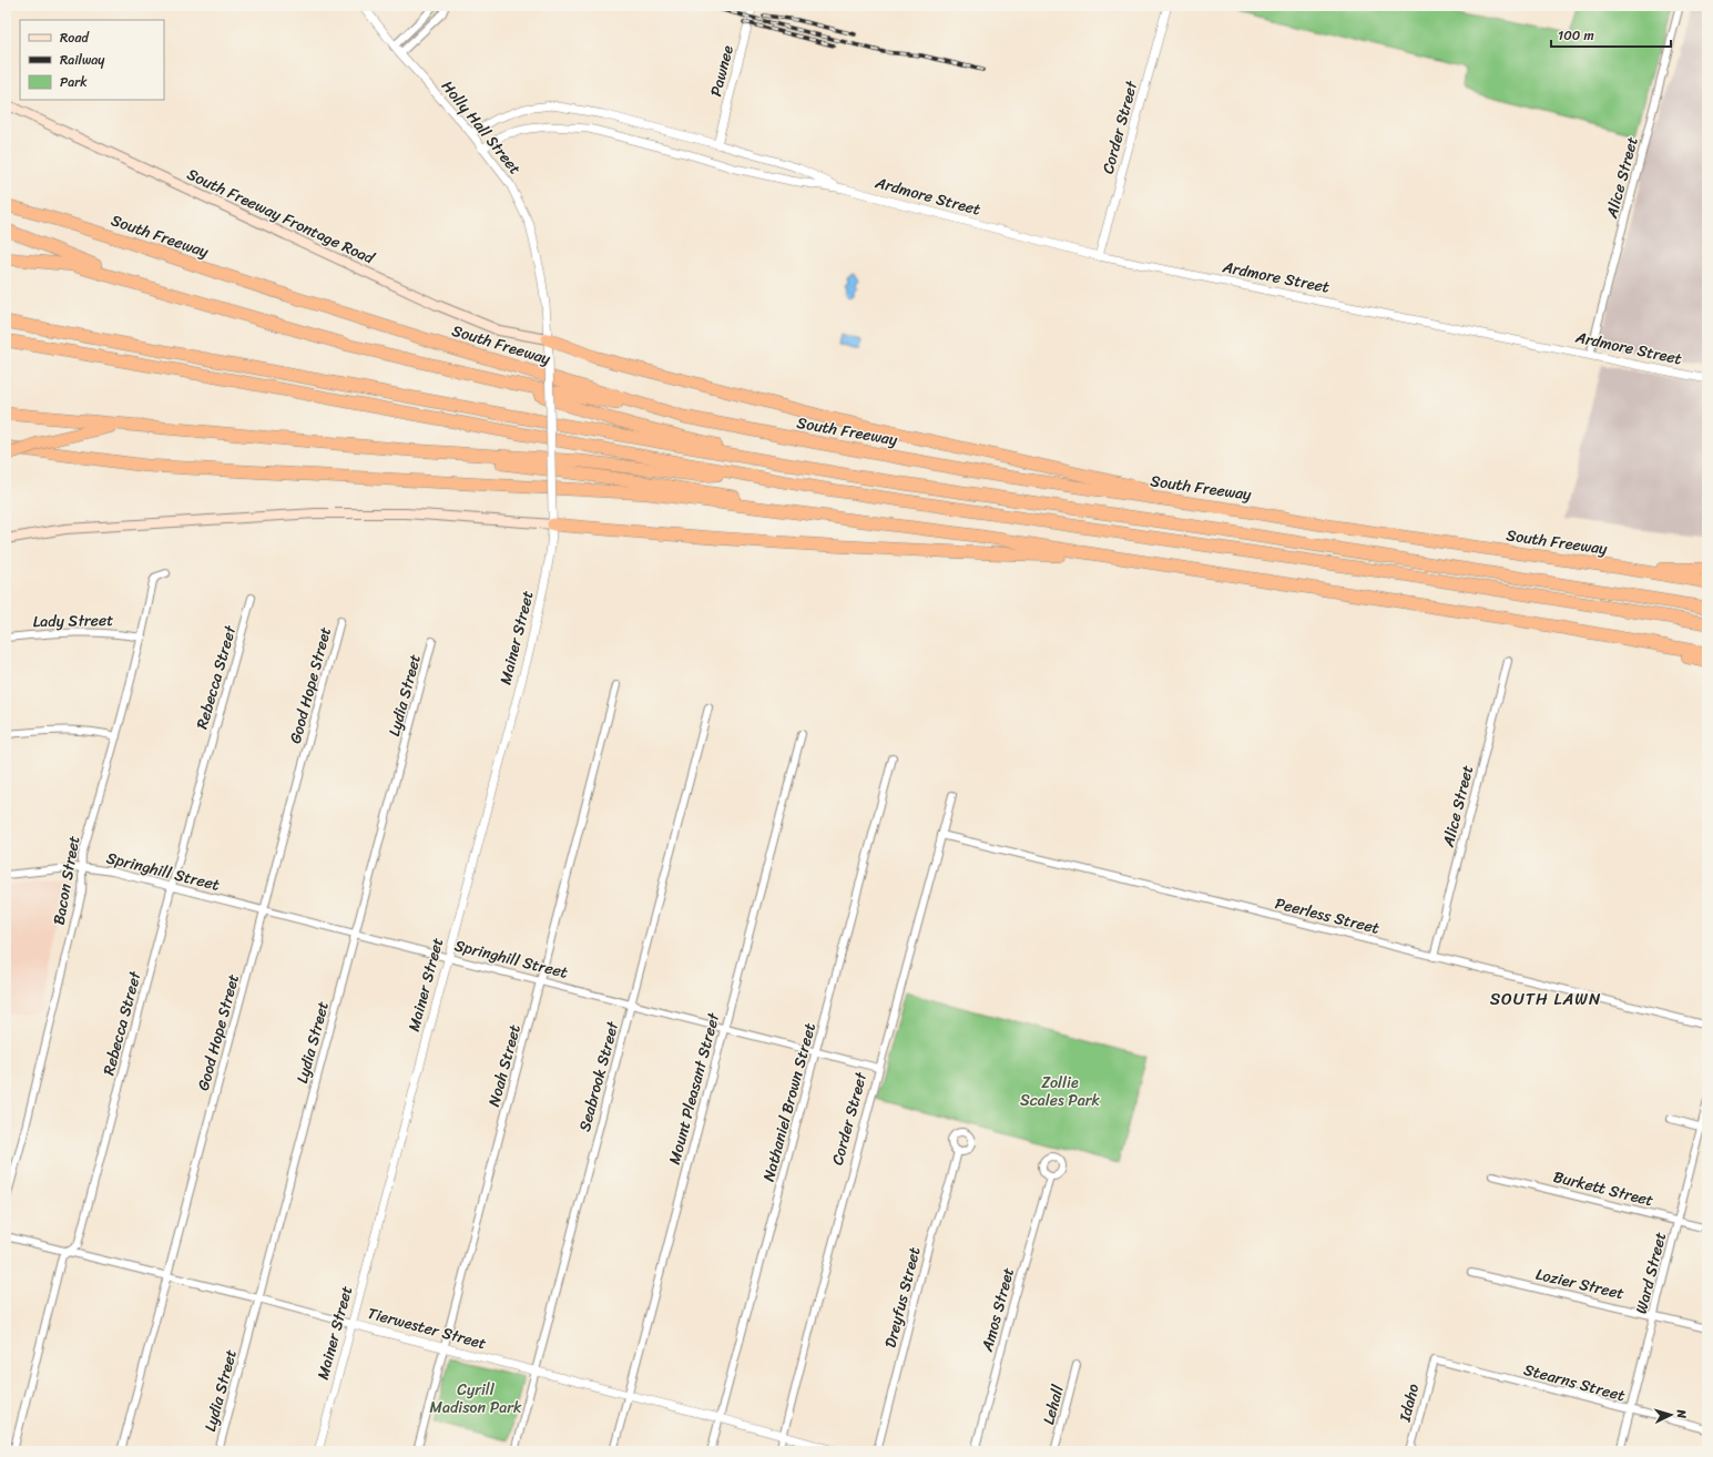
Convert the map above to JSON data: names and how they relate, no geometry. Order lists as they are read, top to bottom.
{
  "streets": {
    "highway": ["South Freeway"],
    "main road": ["South Freeway Frontage Road"],
    "street": [
      "Pawnee",
      "Holly Hall Street",
      "Corder Street",
      "Alice Street",
      "Ardmore Street",
      "Lady Street",
      "Mainer Street",
      "Rebecca Street",
      "Good Hope Street",
      "Lydia Street",
      "Springhill Street",
      "Bacon Street",
      "Peerless Street",
      "Noah Street",
      "Seabrook Street",
      "Mount Pleasant Street",
      "Nathaniel Brown Street",
      "Burkett Street",
      "Ward Street",
      "Lozier Street",
      "Dreyfus Street",
      "Amos Street",
      "Tierwester Street",
      "Stearns Street",
      "Idaho",
      "Lehall"
    ]
  },
  "crossings": [
    ["Pawnee", "Ardmore Street"],
    ["Holly Hall Street", "Ardmore Street"],
    ["Holly Hall Street", "South Freeway Frontage Road"],
    ["Holly Hall Street", "Mainer Street"],
    ["Corder Street", "Ardmore Street"],
    ["Corder Street", "Springhill Street"],
    ["Corder Street", "Peerless Street"],
    ["Corder Street", "Tierwester Street"],
    ["Alice Street", "Ardmore Street"],
    ["Alice Street", "Peerless Street"],
    ["Lady Street", "Bacon Street"],
    ["Mainer Street", "Springhill Street"],
    ["Mainer Street", "Tierwester Street"],
    ["Rebecca Street", "Springhill Street"],
    ["Rebecca Street", "Tierwester Street"],
    ["Good Hope Street", "Springhill Street"],
    ["Good Hope Street", "Tierwester Street"],
    ["Lydia Street", "Springhill Street"],
    ["Lydia Street", "Tierwester Street"],
    ["Springhill Street", "Bacon Street"],
    ["Springhill Street", "Noah Street"],
    ["Springhill Street", "Seabrook Street"],
    ["Springhill Street", "Mount Pleasant Street"],
    ["Springhill Street", "Nathaniel Brown Street"],
    ["Noah Street", "Tierwester Street"],
    ["Seabrook Street", "Tierwester Street"],
    ["Mount Pleasant Street", "Tierwester Street"],
    ["Nathaniel Brown Street", "Tierwester Street"],
    ["Burkett Street", "Ward Street"],
    ["Ward Street", "Lozier Street"],
    ["Ward Street", "Stearns Street"],
    ["Stearns Street", "Idaho"]
  ],
  "districts": ["SOUTH LAWN"],
  "parks": ["Zollie Scales Park", "Cyrill Madison Park"],
  "legend": ["Road", "Railway", "Park"],
  "scale_bar": "100 m",
  "north": "right"
}
